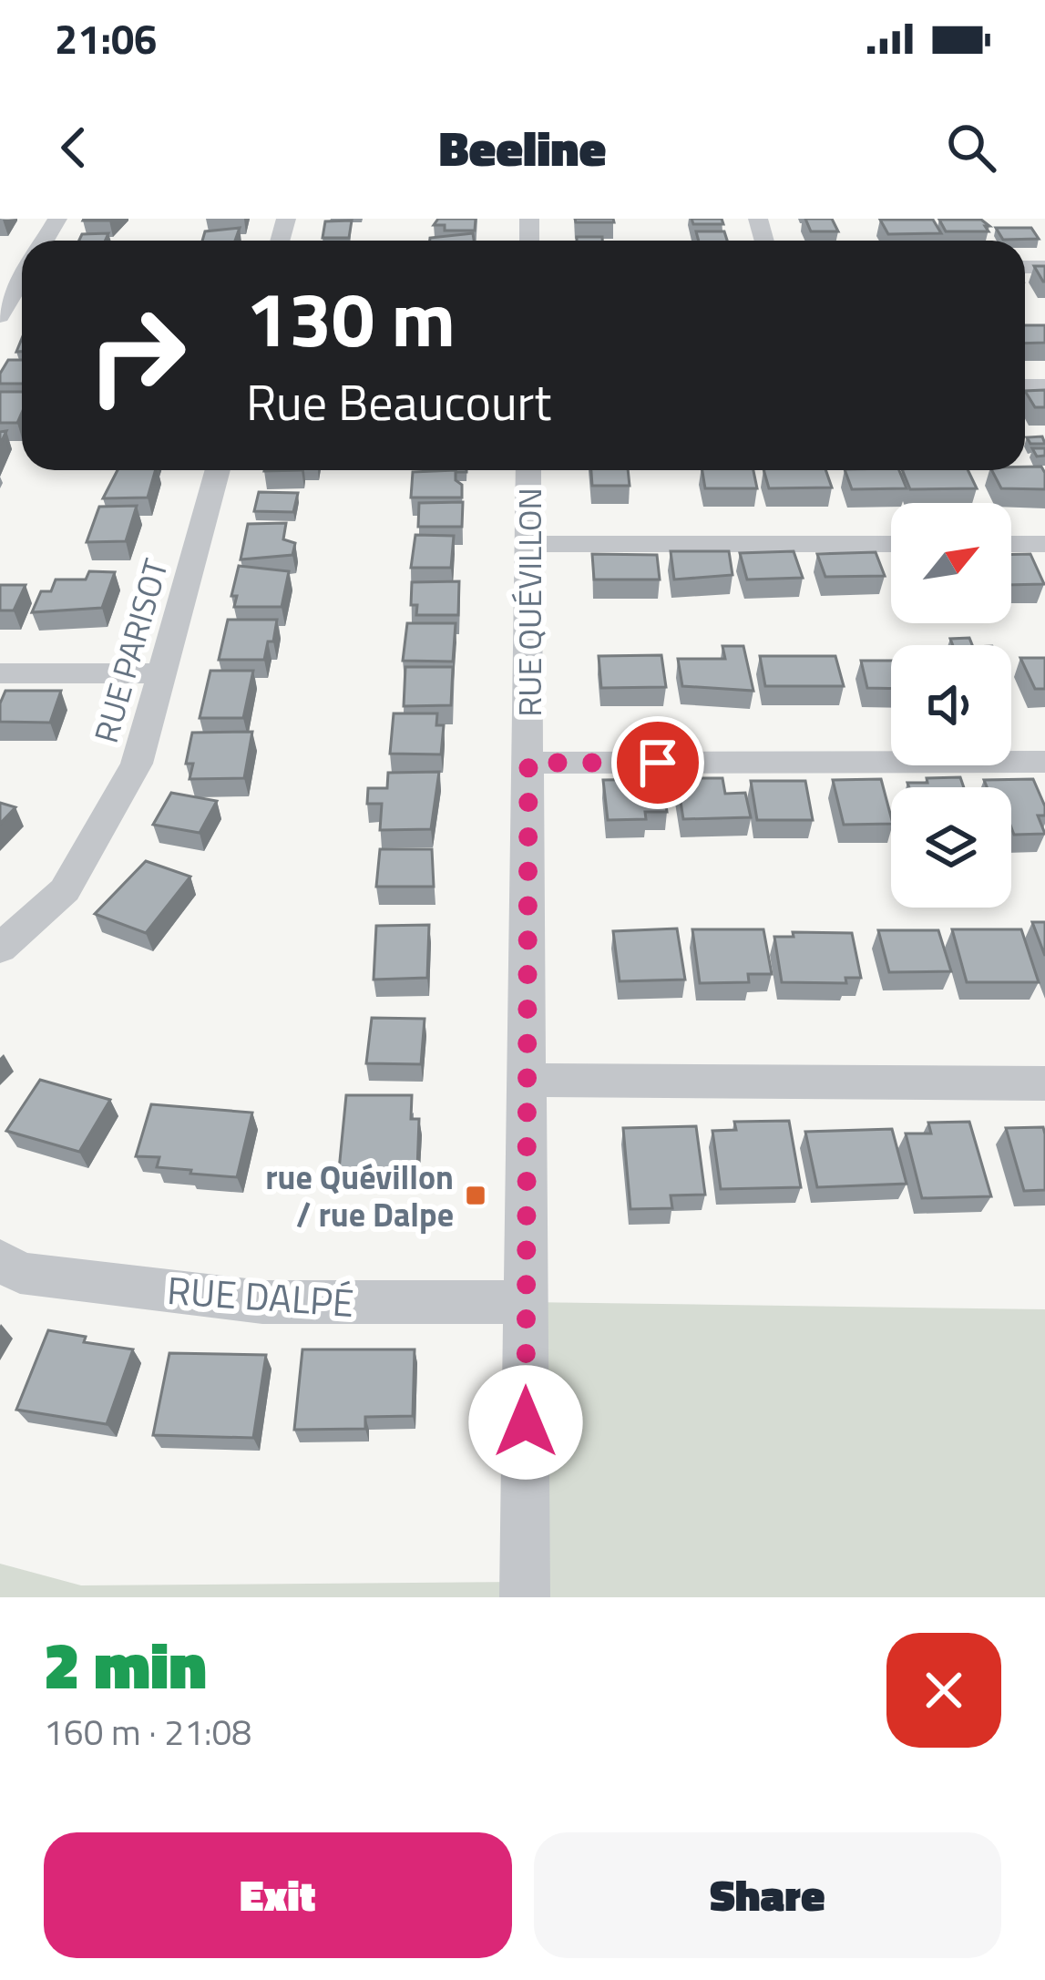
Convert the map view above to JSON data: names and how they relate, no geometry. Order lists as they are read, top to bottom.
{
  "streets": {
    "street": ["RUE QUÉVILLON", "RUE PARISOT", "RUE DALPÉ"]
  },
  "crossings": [
    ["RUE QUÉVILLON", "RUE DALPÉ"]
  ],
  "places": {
    "transit": ["rue Quévillon / rue Dalpe"]
  },
  "north": "top right",
  "page": {
    "status": "21:06",
    "header": "Beeline",
    "turn": ["130 m", "Rue Beaucourt"],
    "heading": ["2 min", "160 m · 21:08"],
    "buttons": ["Exit", "Share"]
  }
}
